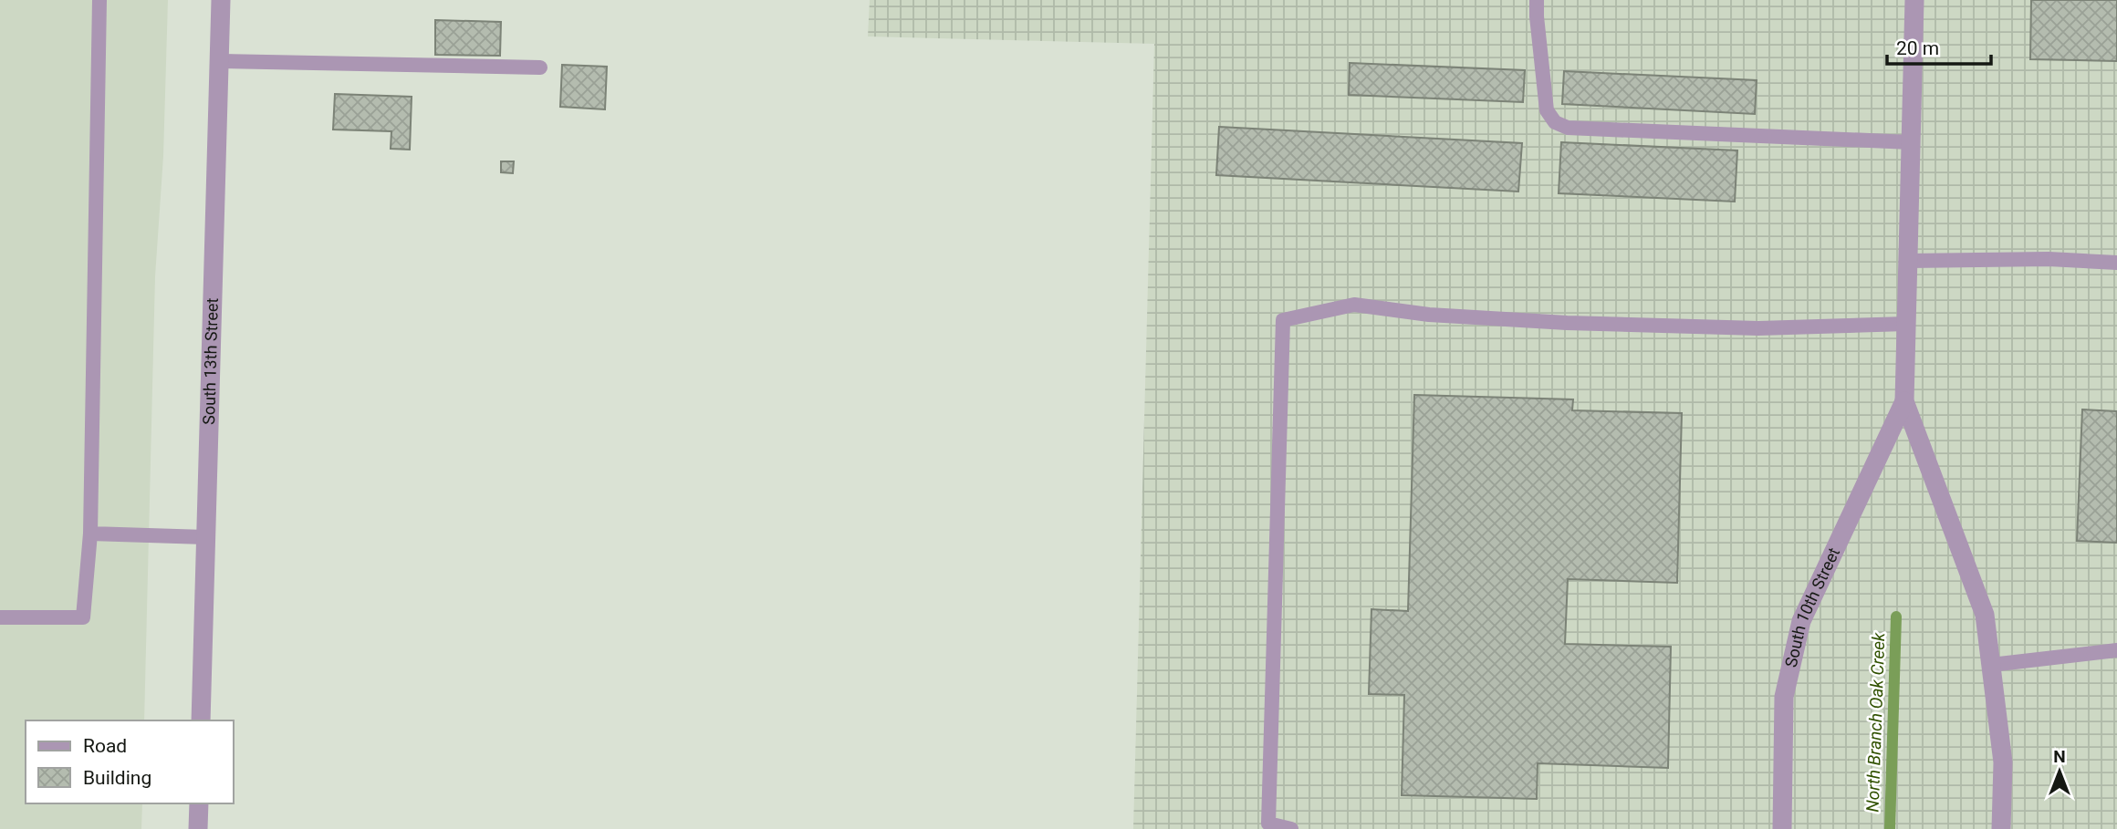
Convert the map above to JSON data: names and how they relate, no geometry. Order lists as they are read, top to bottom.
{
  "streets": {
    "street": ["South 13th Street", "South 10th Street"]
  },
  "water": ["North Branch Oak Creek"],
  "legend": ["Road", "Building"],
  "scale_bar": "20 m",
  "north": "top"
}
